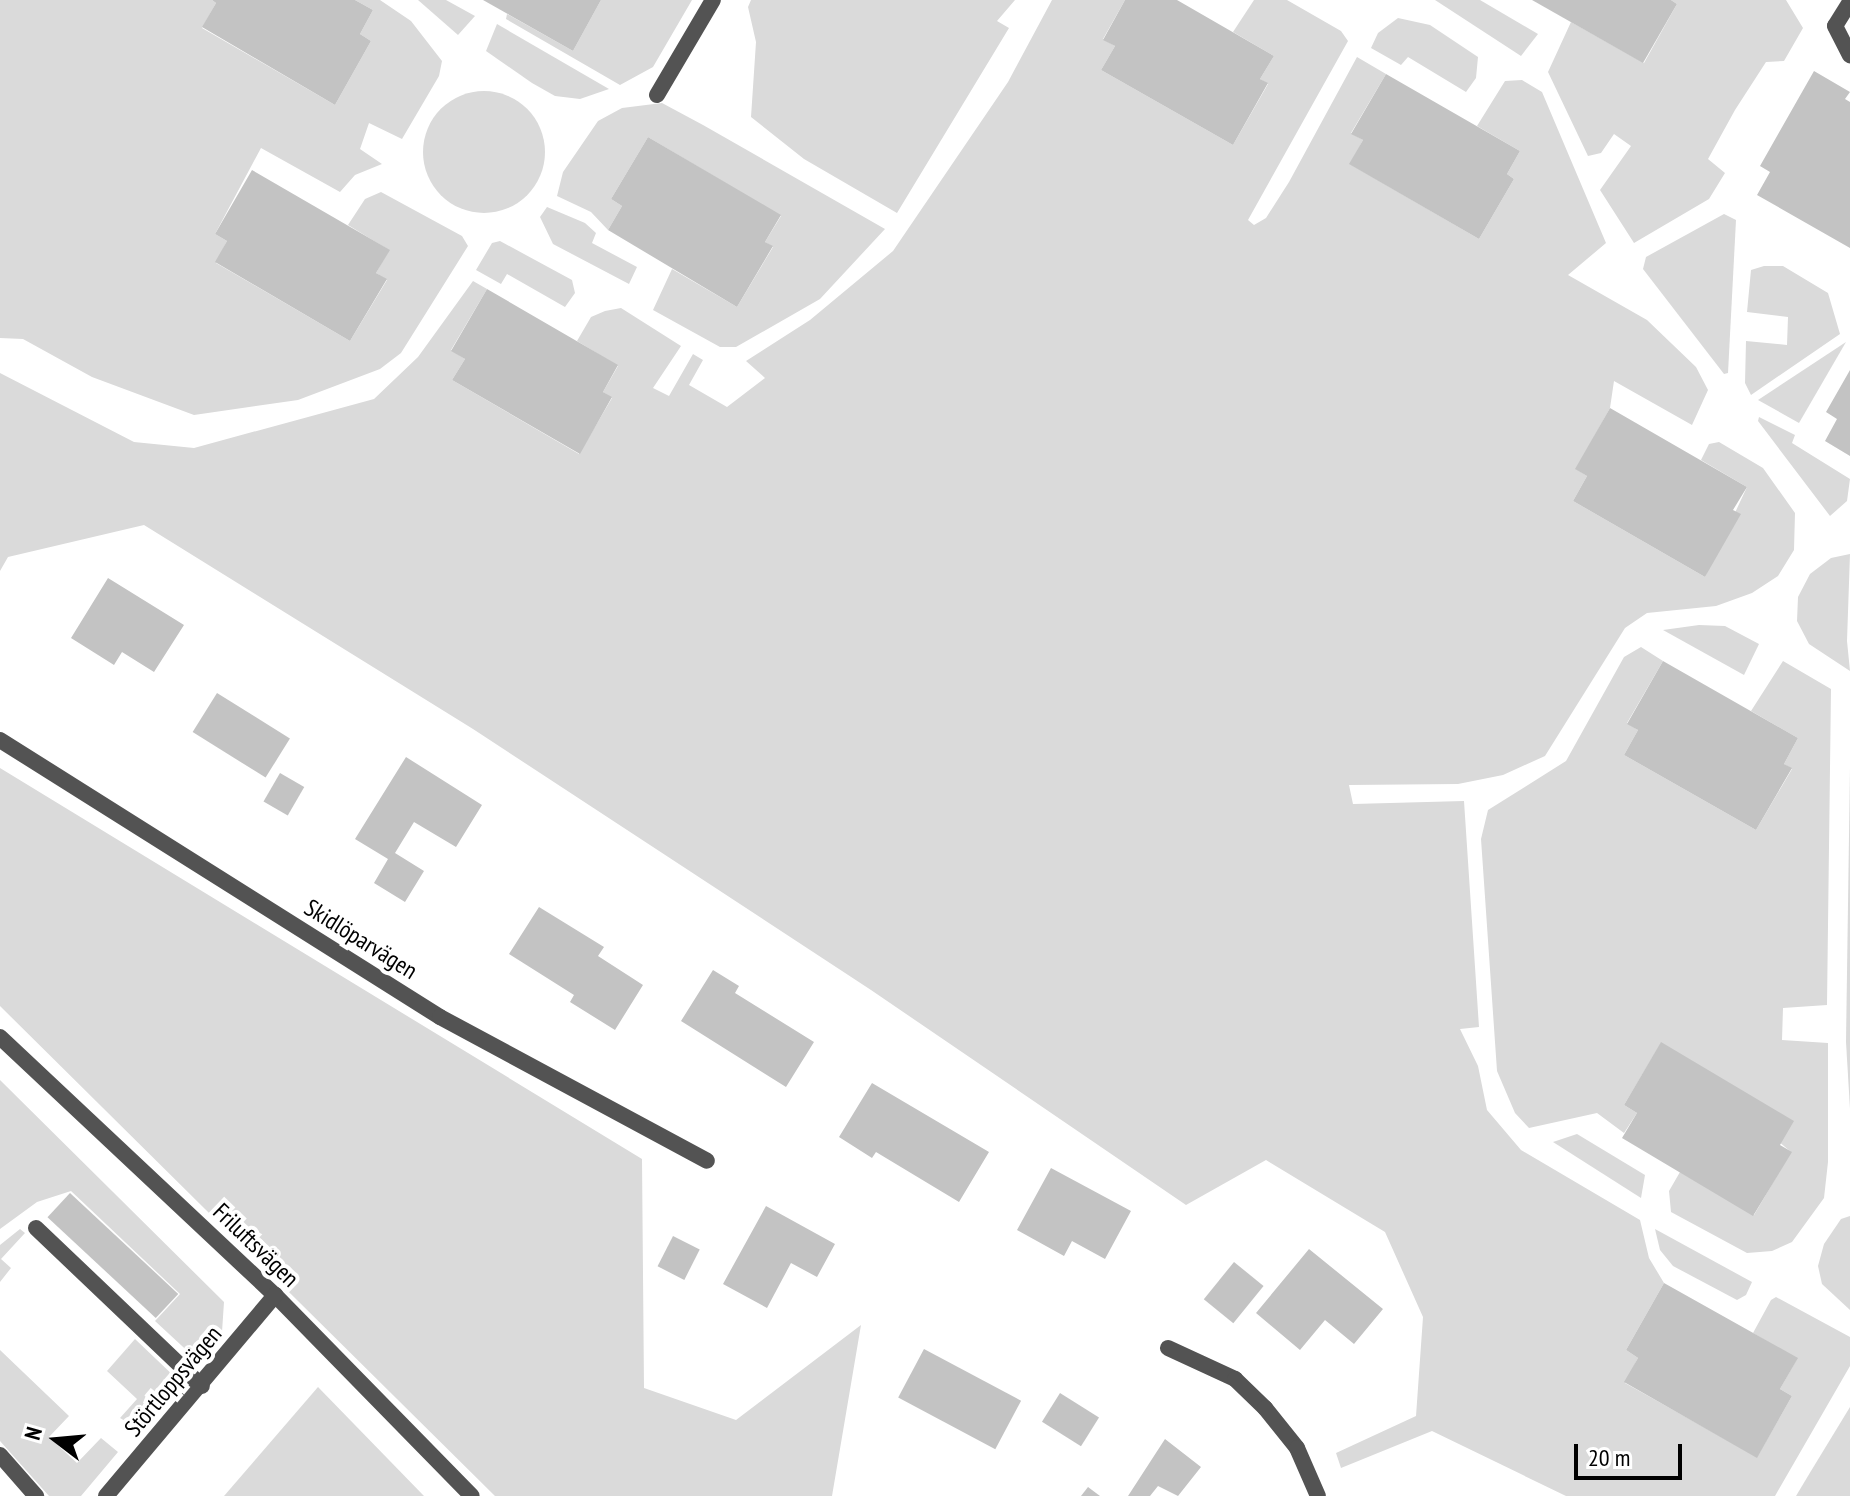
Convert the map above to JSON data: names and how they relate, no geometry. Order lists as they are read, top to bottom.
{
  "streets": {
    "street": ["Skidlöparvägen", "Friluftsvägen", "Störtloppsvägen"]
  },
  "crossings": [
    ["Friluftsvägen", "Störtloppsvägen"]
  ],
  "scale_bar": "20 m",
  "north": "left"
}
